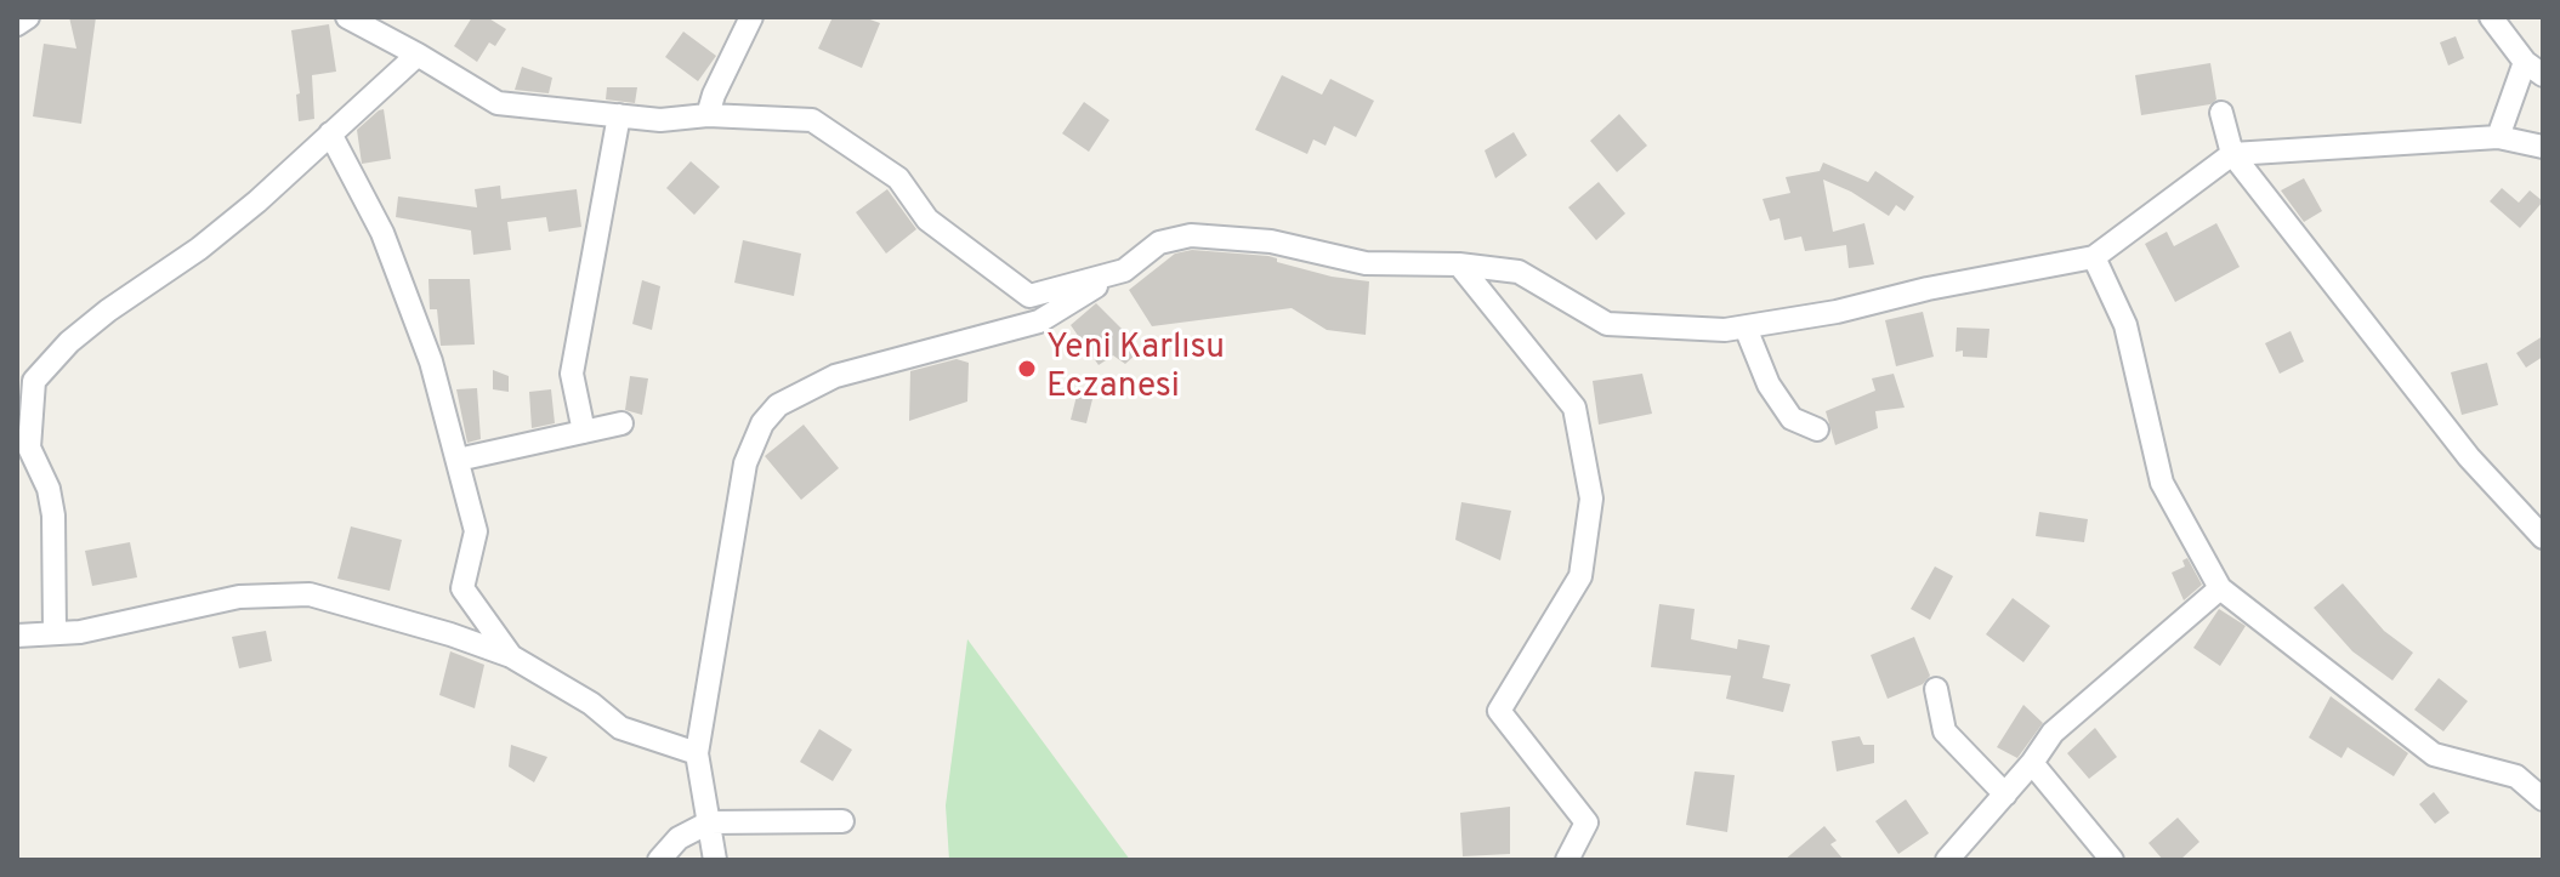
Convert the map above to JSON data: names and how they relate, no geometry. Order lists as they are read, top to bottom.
{
  "places": ["Yeni Karlısu Eczanesi"]
}
